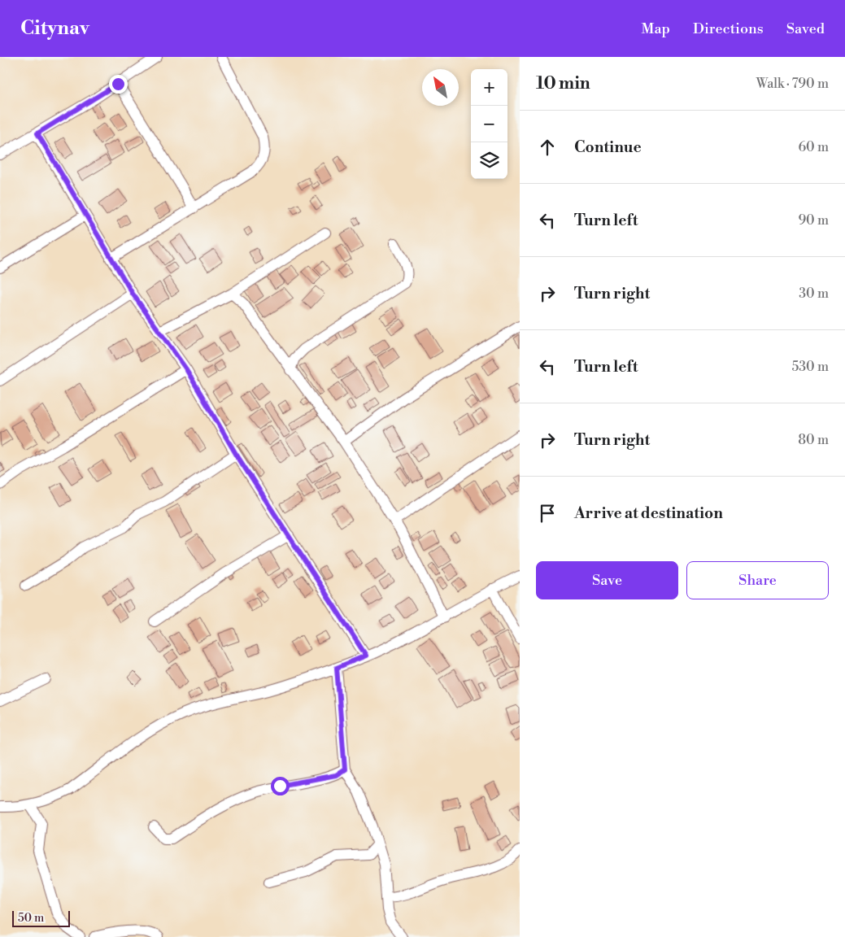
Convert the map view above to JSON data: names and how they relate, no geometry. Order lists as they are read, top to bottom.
{
  "scale_bar": "50 m",
  "north": "top left",
  "page": {
    "header": "Citynav",
    "nav": ["Map", "Directions", "Saved"],
    "heading": ["10 min", "Walk · 790 m"],
    "map_buttons": ["+", "−"],
    "list": [
      ["Continue", "60 m"],
      ["Turn left", "90 m"],
      ["Turn right", "30 m"],
      ["Turn left", "530 m"],
      ["Turn right", "80 m"],
      "Arrive at destination"
    ],
    "buttons": ["Save", "Share"],
    "scale": "50 m"
  }
}
